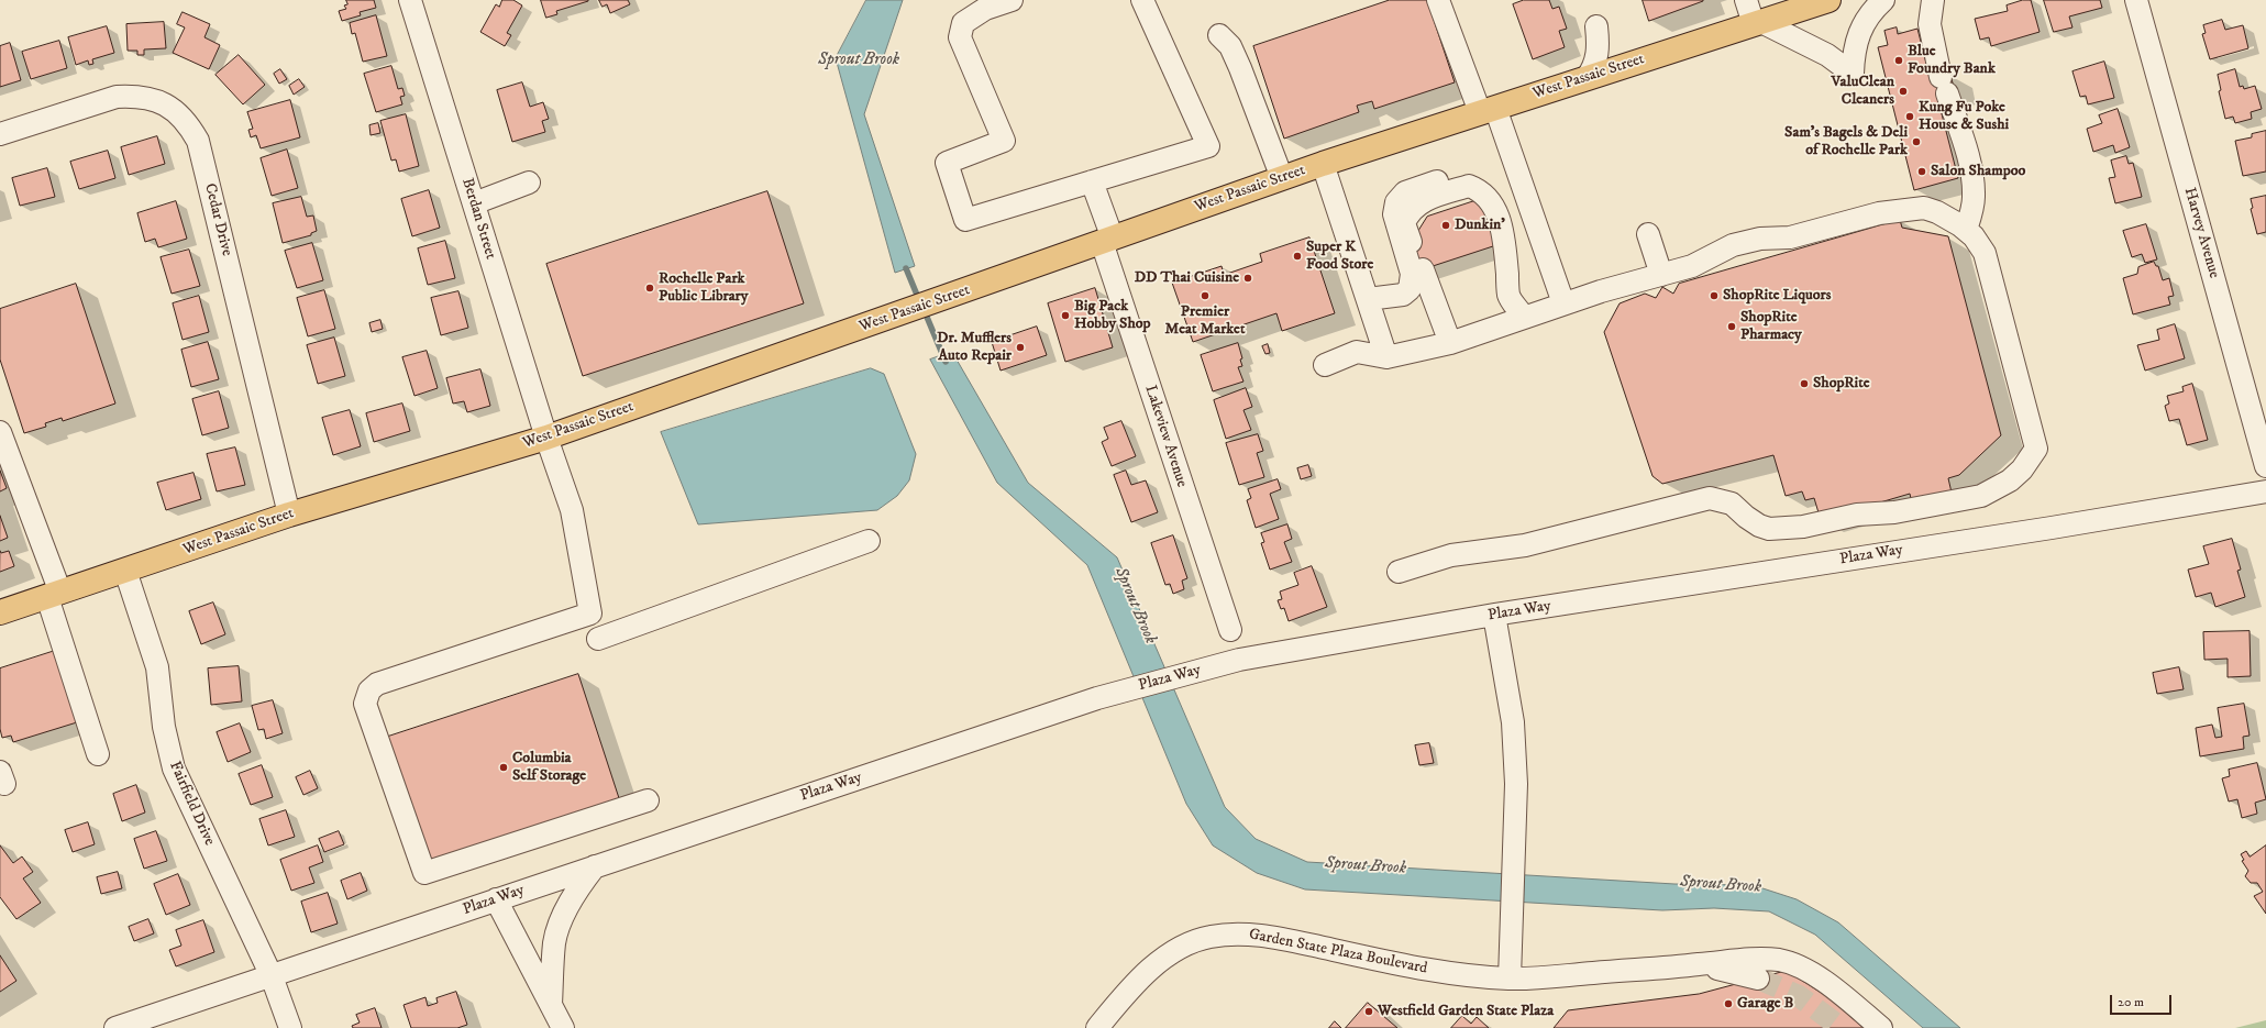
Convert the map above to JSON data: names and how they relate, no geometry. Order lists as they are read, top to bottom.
{
  "streets": {
    "main road": ["West Passaic Street"],
    "street": [
      "Berdan Street",
      "Cedar Drive",
      "Harvey Avenue",
      "Lakeview Avenue",
      "Plaza Way",
      "Fairfield Drive",
      "Garden State Plaza Boulevard"
    ]
  },
  "crossings": [
    ["West Passaic Street", "Berdan Street"],
    ["West Passaic Street", "Cedar Drive"],
    ["West Passaic Street", "Lakeview Avenue"],
    ["West Passaic Street", "Fairfield Drive"],
    ["Plaza Way", "Fairfield Drive"]
  ],
  "water": ["Sprout Brook"],
  "places": [
    "Blue Foundry Bank",
    "ValuClean Cleaners",
    "Kung Fu Poke House & Sushi",
    "Sam's Bagels & Deli of Rochelle Park",
    "Salon Shampoo",
    "Dunkin'",
    "Super K Food Store",
    "DD Thai Cuisine",
    "Rochelle Park Public Library",
    "Premier Meat Market",
    "ShopRite Liquors",
    "Big Pack Hobby Shop",
    "ShopRite Pharmacy",
    "Dr. Mufflers Auto Repair",
    "ShopRite",
    "Columbia Self Storage",
    "Garage B",
    "Westfield Garden State Plaza"
  ],
  "scale_bar": "20 m"
}
